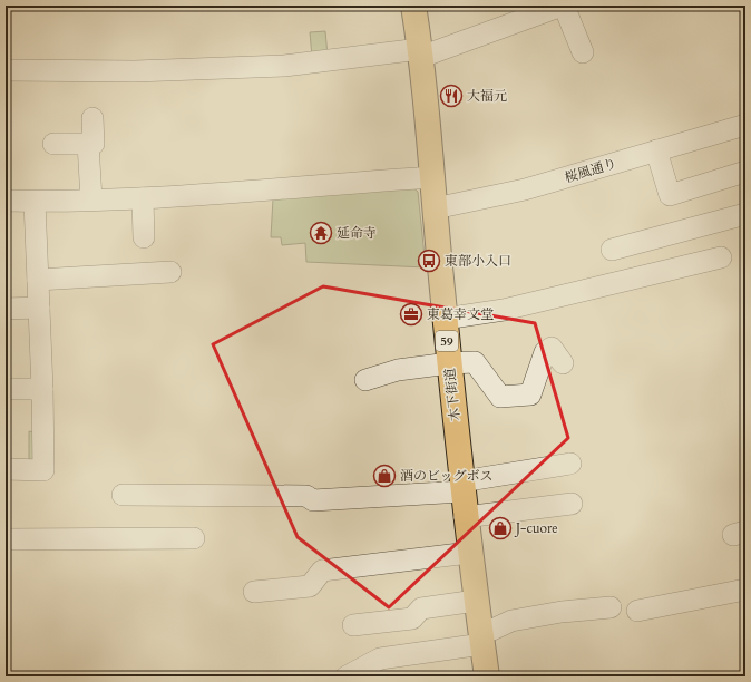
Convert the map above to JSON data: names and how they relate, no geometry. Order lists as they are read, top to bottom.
{
  "streets": {
    "main road": ["59", "木下街道"],
    "street": ["桜風通り"]
  },
  "crossings": [
    ["桜風通り", "木下街道"]
  ],
  "places": {
    "restaurant": ["大福元"],
    "temple": ["延命寺"],
    "bus stop": ["東部小入口"],
    "office": ["東葛幸文堂"],
    "shop": ["酒のビッグボス", "J-cuore"]
  }
}
